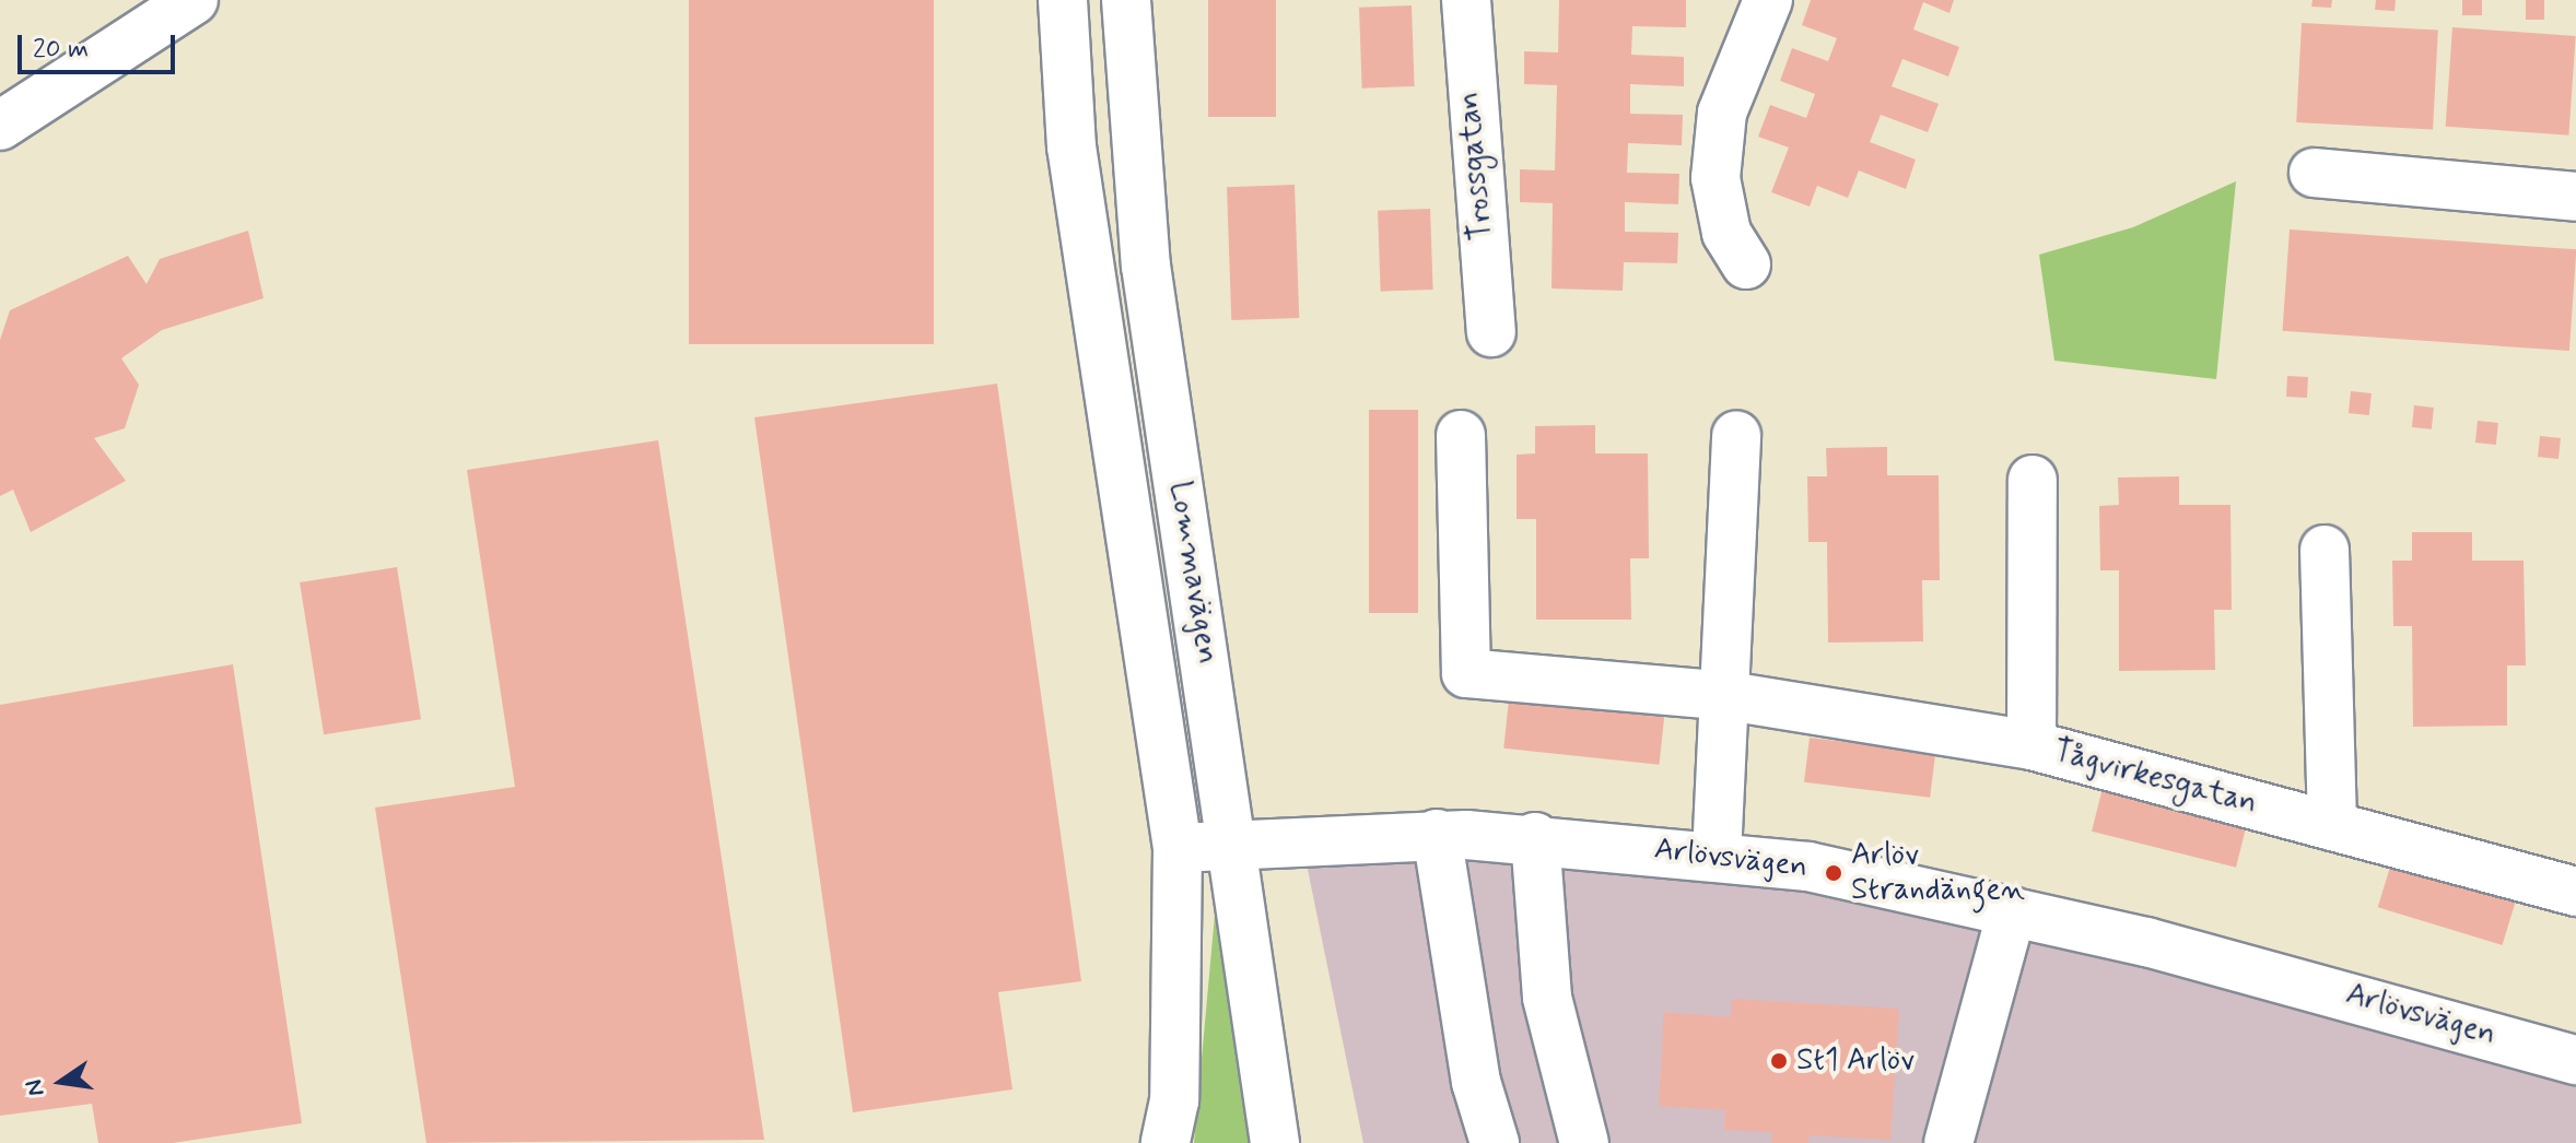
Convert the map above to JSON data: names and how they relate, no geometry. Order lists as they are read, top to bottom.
{
  "streets": {
    "street": [
      "Trossgatan",
      "Lommavägen",
      "Tågvirkesgatan",
      "Arlövsvägen"
    ]
  },
  "crossings": [
    ["Lommavägen", "Arlövsvägen"]
  ],
  "places": ["Arlöv Strandängen", "St1 Arlöv"],
  "scale_bar": "20 m",
  "north": "left"
}
